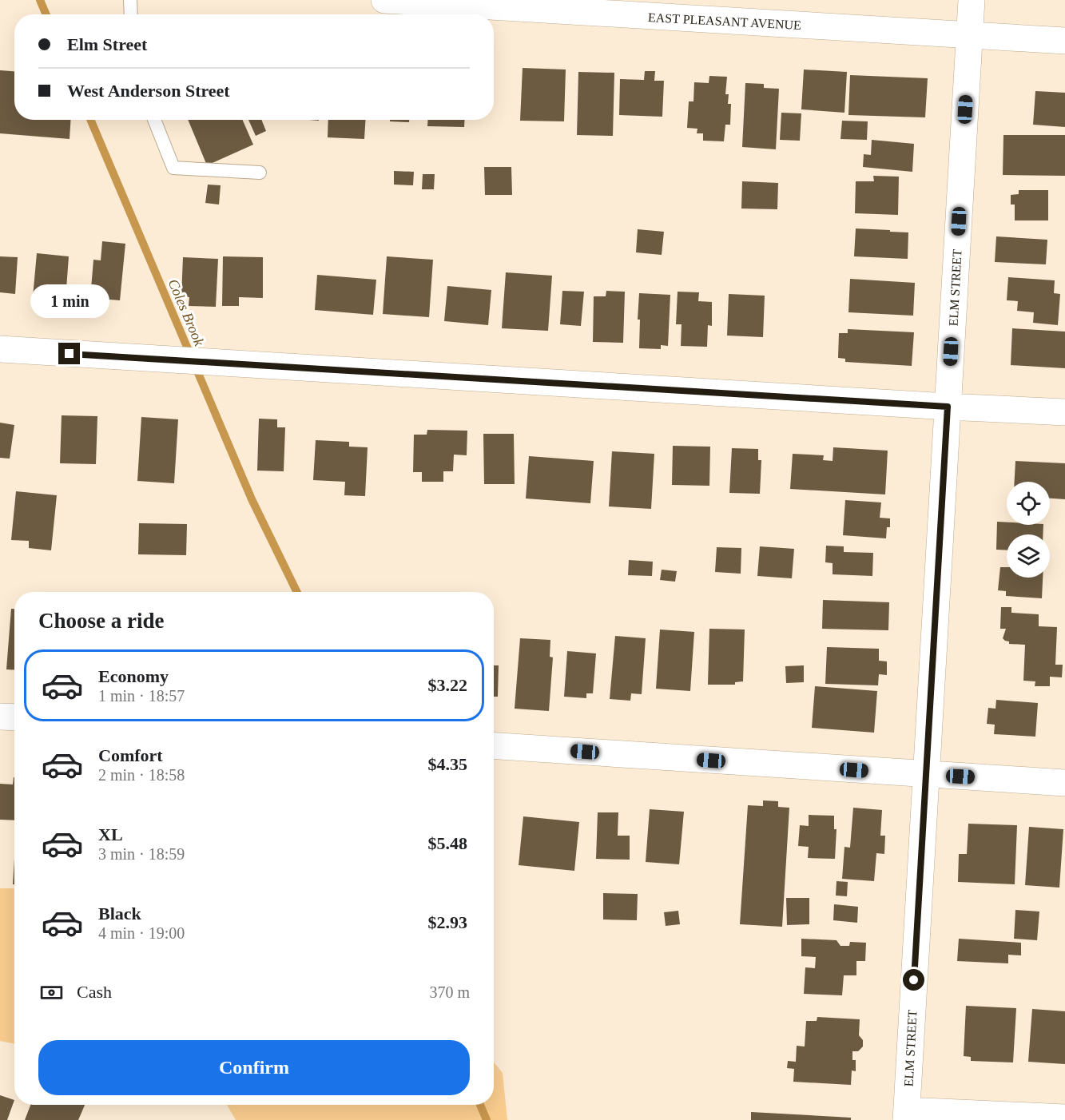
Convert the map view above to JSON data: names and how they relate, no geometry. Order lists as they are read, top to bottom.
{
  "streets": {
    "street": ["EAST PLEASANT AVENUE", "ELM STREET"]
  },
  "crossings": [
    ["EAST PLEASANT AVENUE", "ELM STREET"]
  ],
  "water": ["Coles Brook"],
  "page": {
    "banner": ["Elm Street", "West Anderson Street"],
    "bubble": "1 min",
    "heading": "Choose a ride",
    "list": [
      {
        "name": "Economy",
        "note": "1 min · 18:57",
        "value": "$3.22"
      },
      {
        "name": "Comfort",
        "note": "2 min · 18:58",
        "value": "$4.35"
      },
      {
        "name": "XL",
        "note": "3 min · 18:59",
        "value": "$5.48"
      },
      {
        "name": "Black",
        "note": "4 min · 19:00",
        "value": "$2.93"
      }
    ],
    "pay": ["Cash", "370 m"],
    "buttons": "Confirm"
  }
}
